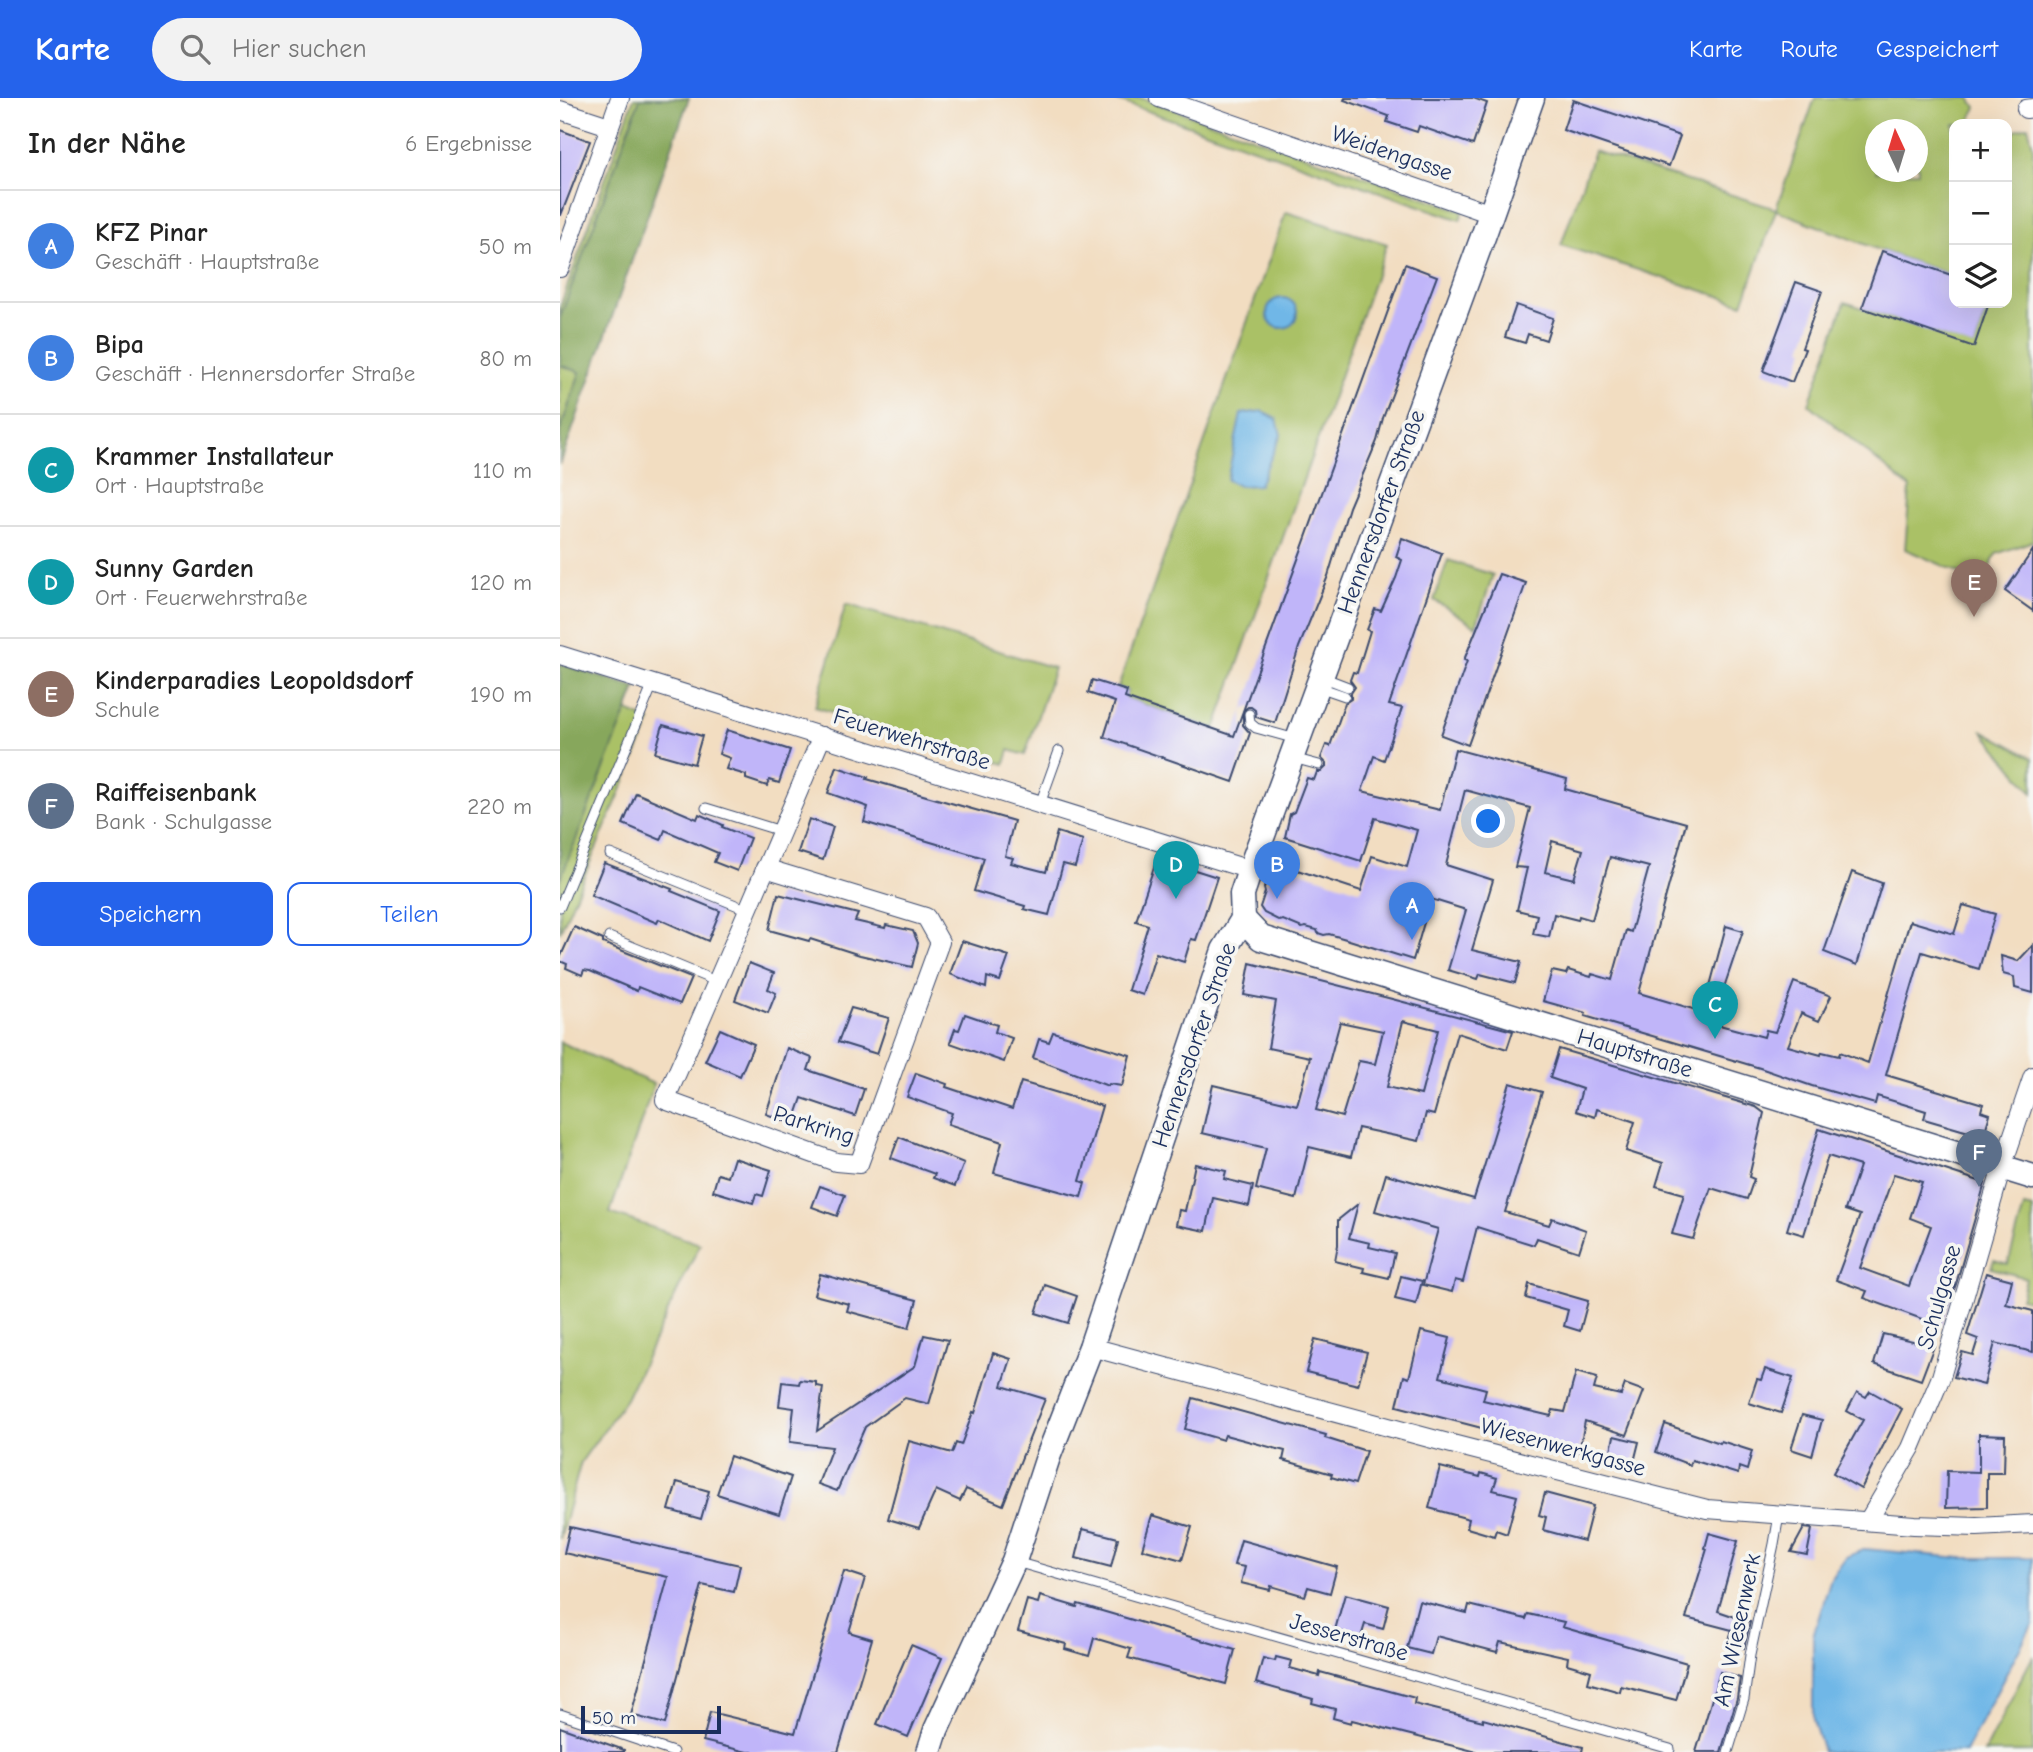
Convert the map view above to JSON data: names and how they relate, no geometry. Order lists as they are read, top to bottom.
{
  "streets": {
    "street": [
      "Weidengasse",
      "Hennersdorfer Straße",
      "Feuerwehrstraße",
      "Hauptstraße",
      "Parkring",
      "Schulgasse",
      "Wiesenwerkgasse"
    ],
    "lane": ["Am Wiesenwerk", "Jesserstraße"]
  },
  "crossings": [
    ["Weidengasse", "Hennersdorfer Straße"],
    ["Hennersdorfer Straße", "Feuerwehrstraße"],
    ["Hennersdorfer Straße", "Hauptstraße"],
    ["Hennersdorfer Straße", "Wiesenwerkgasse"],
    ["Hennersdorfer Straße", "Jesserstraße"],
    ["Feuerwehrstraße", "Parkring"],
    ["Hauptstraße", "Schulgasse"],
    ["Schulgasse", "Wiesenwerkgasse"],
    ["Wiesenwerkgasse", "Am Wiesenwerk"]
  ],
  "scale_bar": "50 m",
  "north": "top",
  "page": {
    "header": "Karte",
    "search": "Hier suchen",
    "nav": ["Karte", "Route", "Gespeichert"],
    "heading": ["In der Nähe", "6 Ergebnisse"],
    "map_buttons": ["+", "−"],
    "list": [
      {
        "mark": "A",
        "name": "KFZ Pinar",
        "note": "Geschäft · Hauptstraße",
        "value": "50 m"
      },
      {
        "mark": "B",
        "name": "Bipa",
        "note": "Geschäft · Hennersdorfer Straße",
        "value": "80 m"
      },
      {
        "mark": "C",
        "name": "Krammer Installateur",
        "note": "Ort · Hauptstraße",
        "value": "110 m"
      },
      {
        "mark": "D",
        "name": "Sunny Garden",
        "note": "Ort · Feuerwehrstraße",
        "value": "120 m"
      },
      {
        "mark": "E",
        "name": "Kinderparadies Leopoldsdorf",
        "note": "Schule",
        "value": "190 m"
      },
      {
        "mark": "F",
        "name": "Raiffeisenbank",
        "note": "Bank · Schulgasse",
        "value": "220 m"
      }
    ],
    "pins": [
      "E",
      "B",
      "D",
      "A",
      "C",
      "F"
    ],
    "buttons": ["Speichern", "Teilen"],
    "scale": "50 m"
  }
}
